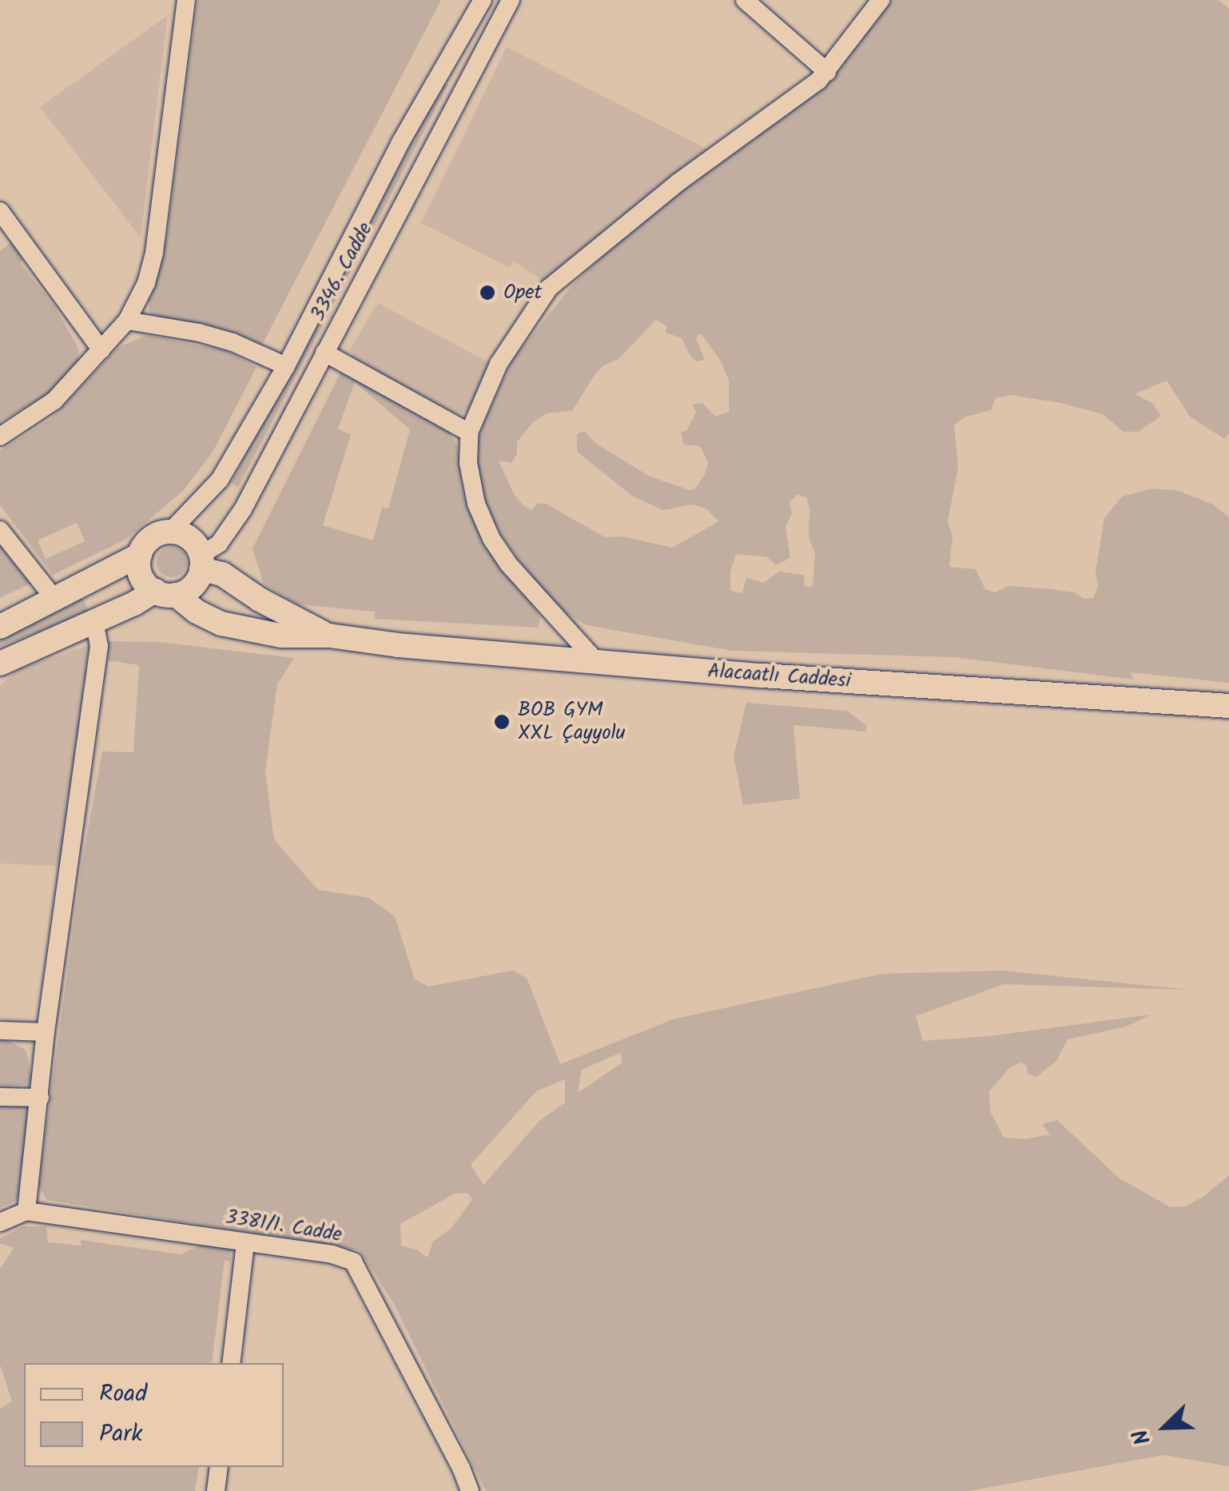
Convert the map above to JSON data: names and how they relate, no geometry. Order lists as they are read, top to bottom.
{
  "streets": {
    "main road": ["Alacaatlı Caddesi"],
    "street": ["3346. Cadde", "3381/1. Cadde"]
  },
  "crossings": [
    ["3346. Cadde", "Alacaatlı Caddesi"]
  ],
  "places": ["Opet", "BOB GYM XXL Çayyolu"],
  "legend": ["Road", "Park"],
  "north": "bottom left"
}
